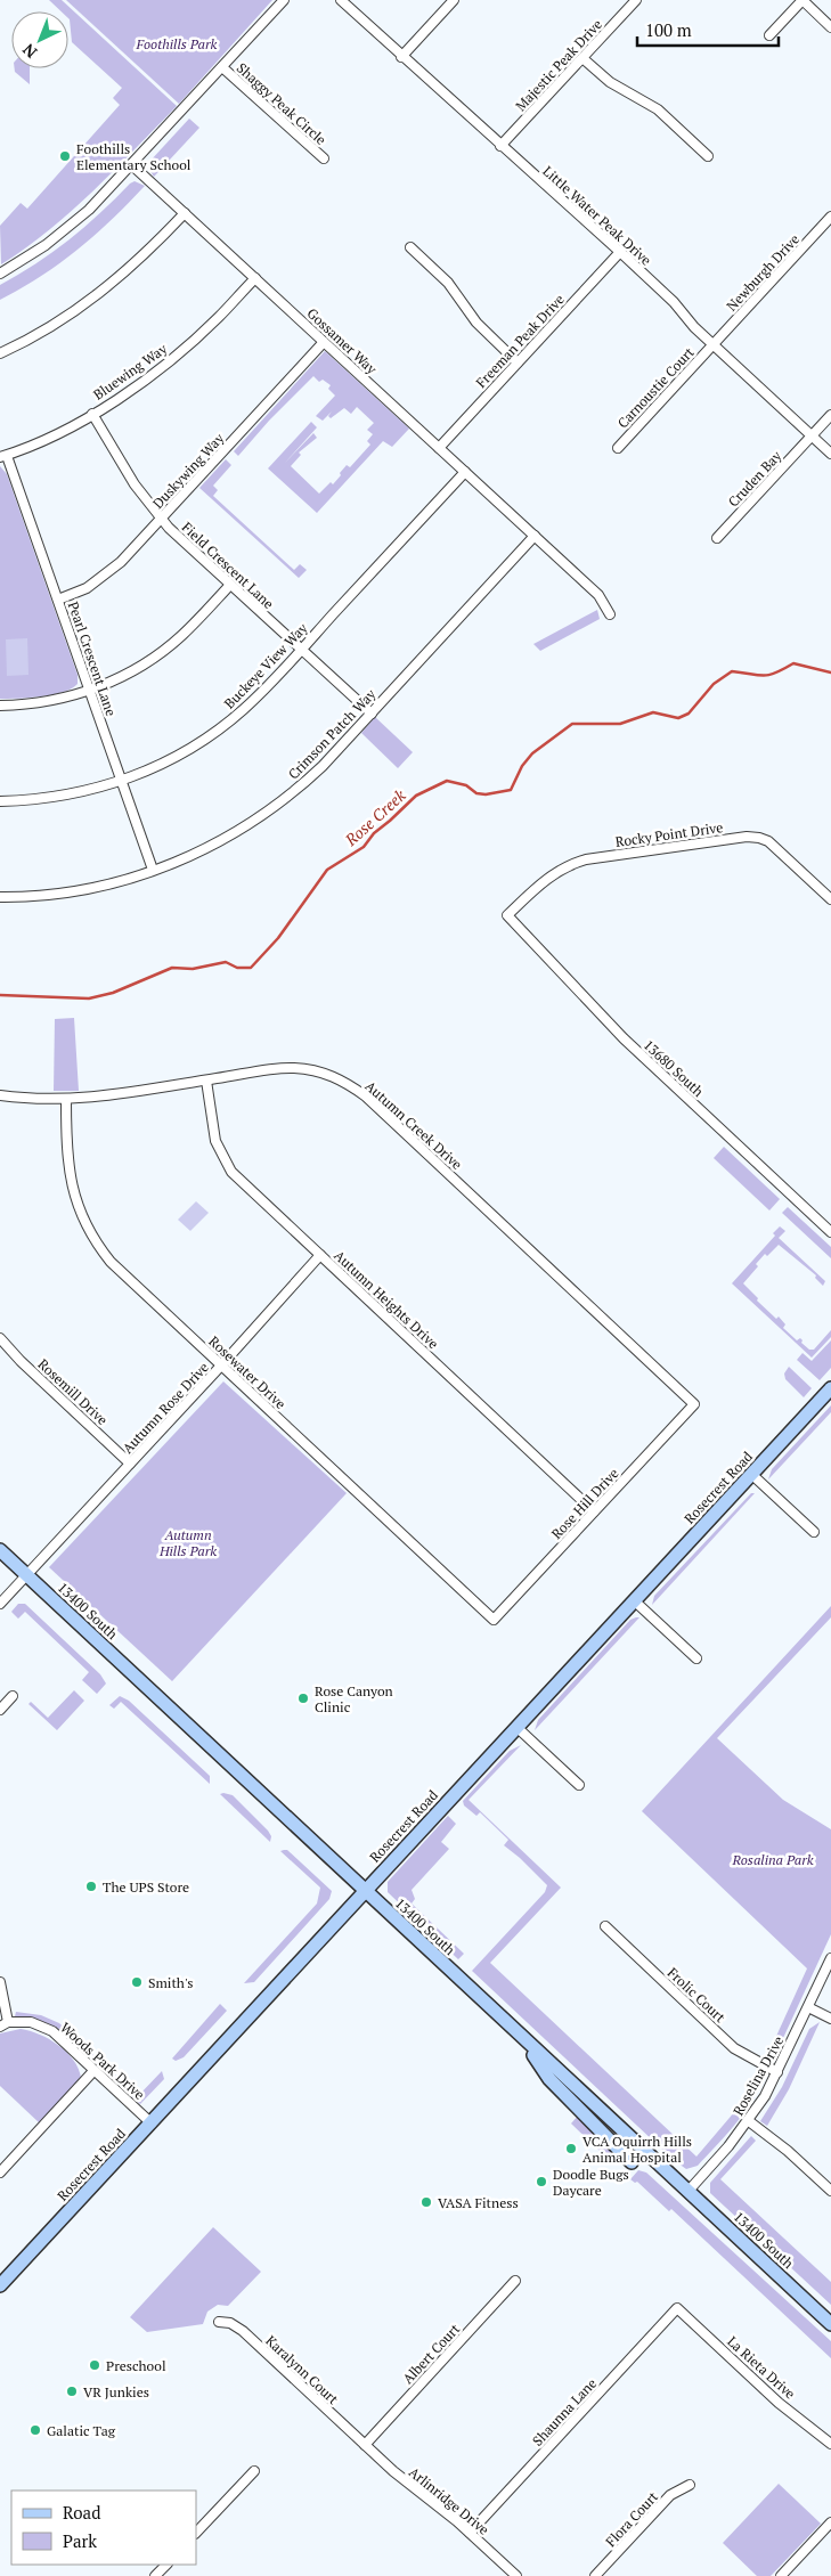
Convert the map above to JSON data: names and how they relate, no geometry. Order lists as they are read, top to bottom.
{
  "streets": {
    "main road": ["Rosecrest Road", "13400 South"],
    "street": [
      "Majestic Peak Drive",
      "Shaggy Peak Circle",
      "Little Water Peak Drive",
      "Newburgh Drive",
      "Gossamer Way",
      "Freeman Peak Drive",
      "Bluewing Way",
      "Carnoustie Court",
      "Duskywing Way",
      "Cruden Bay",
      "Field Crescent Lane",
      "Pearl Crescent Lane",
      "Buckeye View Way",
      "Crimson Patch Way",
      "Rocky Point Drive",
      "13680 South",
      "Autumn Creek Drive",
      "Autumn Heights Drive",
      "Rosewater Drive",
      "Rosemill Drive",
      "Autumn Rose Drive",
      "Rose Hill Drive",
      "Frolic Court",
      "Woods Park Drive",
      "Roselina Drive",
      "Albert Court",
      "La Rieta Drive",
      "Karalynn Court",
      "Shaunna Lane",
      "Arlinridge Drive",
      "Flora Court"
    ]
  },
  "crossings": [
    ["Majestic Peak Drive", "Little Water Peak Drive"],
    ["Little Water Peak Drive", "Newburgh Drive"],
    ["Little Water Peak Drive", "Freeman Peak Drive"],
    ["Little Water Peak Drive", "Carnoustie Court"],
    ["Little Water Peak Drive", "Cruden Bay"],
    ["Newburgh Drive", "Carnoustie Court"],
    ["Gossamer Way", "Freeman Peak Drive"],
    ["Gossamer Way", "Bluewing Way"],
    ["Gossamer Way", "Duskywing Way"],
    ["Gossamer Way", "Buckeye View Way"],
    ["Gossamer Way", "Crimson Patch Way"],
    ["Bluewing Way", "Field Crescent Lane"],
    ["Bluewing Way", "Pearl Crescent Lane"],
    ["Duskywing Way", "Field Crescent Lane"],
    ["Duskywing Way", "Pearl Crescent Lane"],
    ["Field Crescent Lane", "Buckeye View Way"],
    ["Field Crescent Lane", "Crimson Patch Way"],
    ["Pearl Crescent Lane", "Buckeye View Way"],
    ["Pearl Crescent Lane", "Crimson Patch Way"],
    ["Rocky Point Drive", "13680 South"],
    ["Autumn Creek Drive", "Autumn Heights Drive"],
    ["Autumn Creek Drive", "Rosewater Drive"],
    ["Autumn Creek Drive", "Rose Hill Drive"],
    ["Autumn Heights Drive", "Autumn Rose Drive"],
    ["Autumn Heights Drive", "Rose Hill Drive"],
    ["Rosewater Drive", "Autumn Rose Drive"],
    ["Rosewater Drive", "Rose Hill Drive"],
    ["Rosemill Drive", "Autumn Rose Drive"],
    ["Autumn Rose Drive", "13400 South"],
    ["Rosecrest Road", "13400 South"],
    ["Rosecrest Road", "Woods Park Drive"],
    ["13400 South", "Roselina Drive"],
    ["Frolic Court", "Roselina Drive"],
    ["Albert Court", "Karalynn Court"],
    ["Albert Court", "Arlinridge Drive"],
    ["La Rieta Drive", "Shaunna Lane"],
    ["Karalynn Court", "Arlinridge Drive"],
    ["Shaunna Lane", "Arlinridge Drive"]
  ],
  "water": ["Rose Creek"],
  "parks": ["Foothills Park", "Autumn Hills Park", "Rosalina Park"],
  "places": [
    "Foothills Elementary School",
    "Rose Canyon Clinic",
    "The UPS Store",
    "Smith's",
    "VCA Oquirrh Hills Animal Hospital",
    "Doodle Bugs Daycare",
    "VASA Fitness",
    "Preschool",
    "VR Junkies",
    "Galatic Tag"
  ],
  "legend": ["Road", "Park"],
  "scale_bar": "100 m",
  "north": "bottom left"
}
